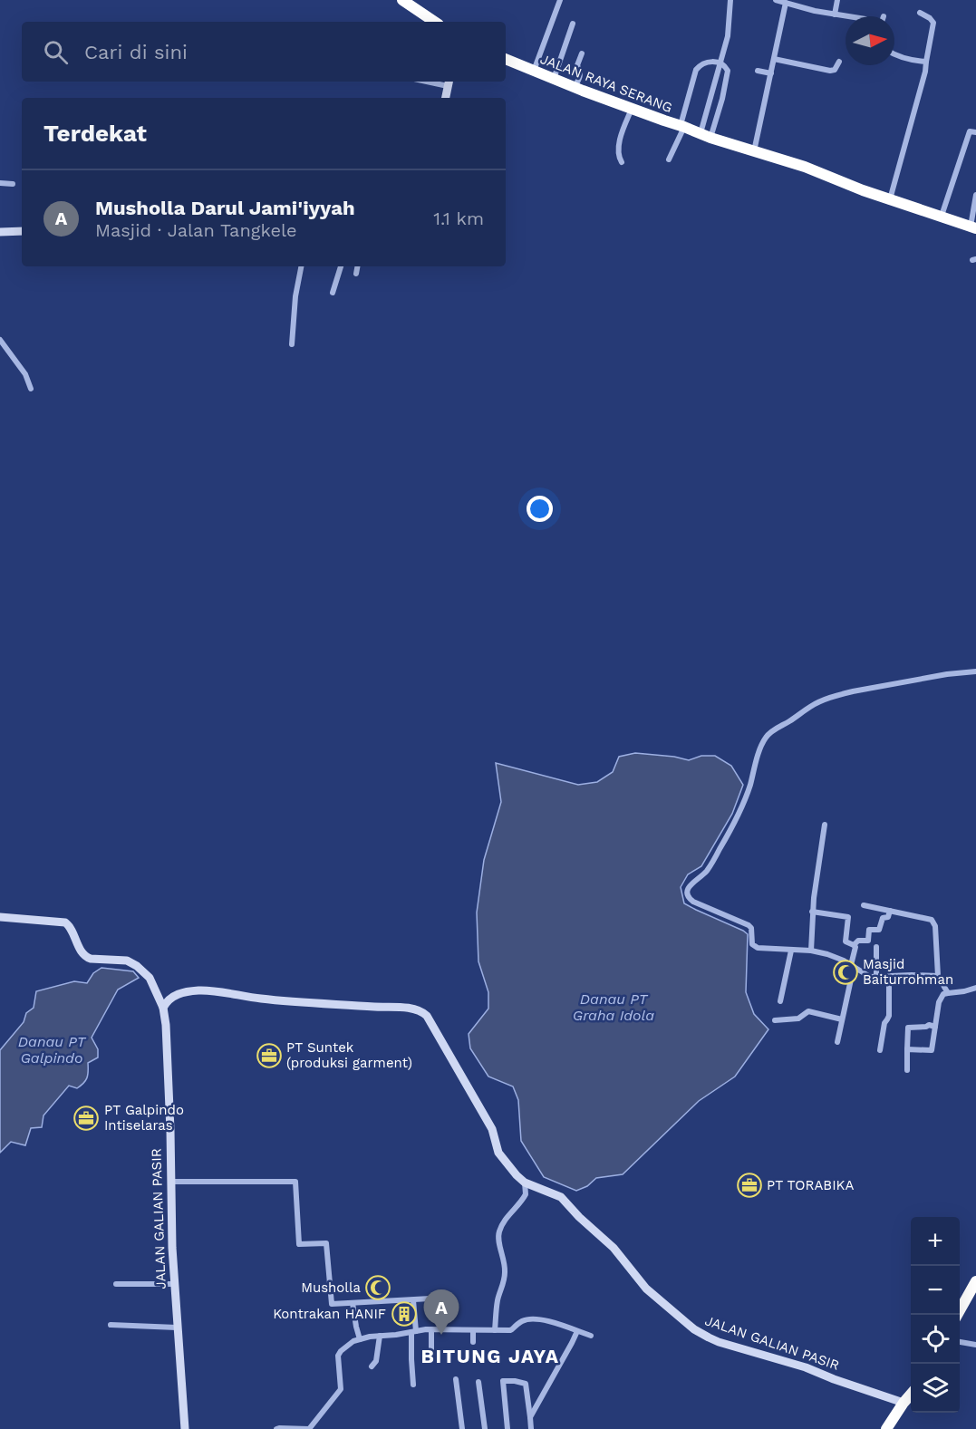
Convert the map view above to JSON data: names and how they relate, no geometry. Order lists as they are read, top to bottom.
{
  "streets": {
    "highway": ["JALAN RAYA SERANG"],
    "street": ["JALAN GALIAN PASIR"]
  },
  "districts": ["BITUNG JAYA"],
  "water": ["Danau PT Graha Idola", "Danau PT Galpindo"],
  "places": {
    "mosque": ["Masjid Baiturrohman", "Musholla"],
    "office": ["PT Suntek (produksi garment)", "PT Galpindo Intiselaras", "PT TORABIKA"],
    "building": ["Kontrakan HANIF"]
  },
  "north": "right",
  "page": {
    "search": "Cari di sini",
    "heading": "Terdekat",
    "list": [
      {
        "mark": "A",
        "name": "Musholla Darul Jami'iyyah",
        "note": "Masjid · Jalan Tangkele",
        "value": "1.1 km"
      }
    ],
    "map_buttons": ["+", "−"],
    "pins": "A"
  }
}
